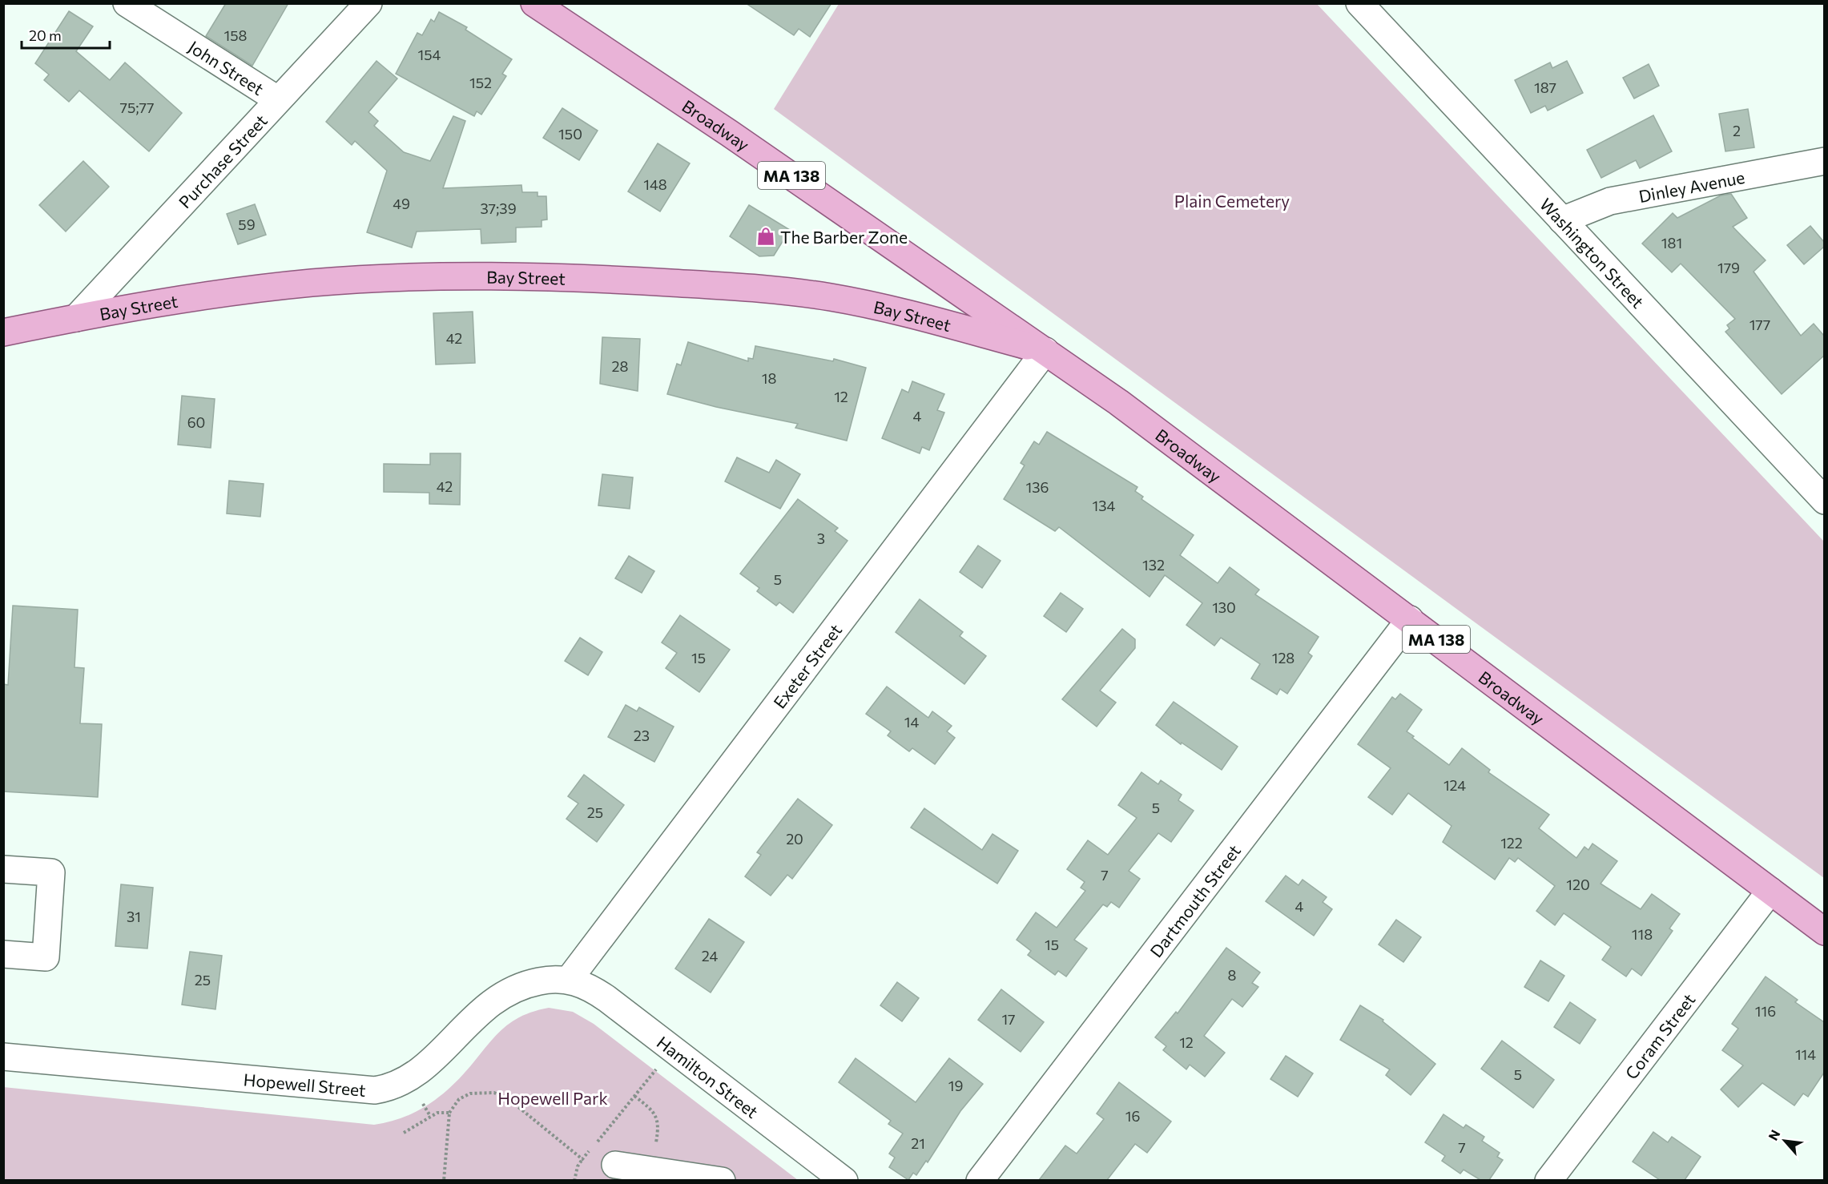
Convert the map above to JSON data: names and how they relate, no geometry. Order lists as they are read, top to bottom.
{
  "streets": {
    "main road": ["Broadway", "MA 138", "Bay Street"],
    "street": [
      "John Street",
      "Purchase Street",
      "Dinley Avenue",
      "Washington Street",
      "Exeter Street",
      "Dartmouth Street",
      "Coram Street",
      "Hamilton Street",
      "Hopewell Street"
    ]
  },
  "crossings": [
    ["John Street", "Purchase Street"],
    ["Broadway", "Bay Street"],
    ["Broadway", "Exeter Street"],
    ["Broadway", "Dartmouth Street"],
    ["Broadway", "Coram Street"],
    ["Purchase Street", "Bay Street"],
    ["Dinley Avenue", "Washington Street"],
    ["Bay Street", "Exeter Street"],
    ["Exeter Street", "Hamilton Street"],
    ["Exeter Street", "Hopewell Street"],
    ["Hamilton Street", "Hopewell Street"]
  ],
  "parks": ["Plain Cemetery", "Hopewell Park"],
  "places": {
    "shop": ["The Barber Zone"]
  },
  "house_numbers": [
    "158",
    "154",
    "152",
    "187",
    "75;77",
    "2",
    "150",
    "148",
    "49",
    "37;39",
    "59",
    "181",
    "179",
    "177",
    "42",
    "28",
    "18",
    "12",
    "4",
    "60",
    "42",
    "136",
    "134",
    "3",
    "132",
    "5",
    "130",
    "15",
    "128",
    "14",
    "23",
    "124",
    "5",
    "25",
    "20",
    "122",
    "7",
    "120",
    "4",
    "31",
    "118",
    "15",
    "24",
    "8",
    "25",
    "116",
    "17",
    "12",
    "114",
    "5",
    "19",
    "16",
    "21",
    "7"
  ],
  "scale_bar": "20 m",
  "north": "top left"
}
